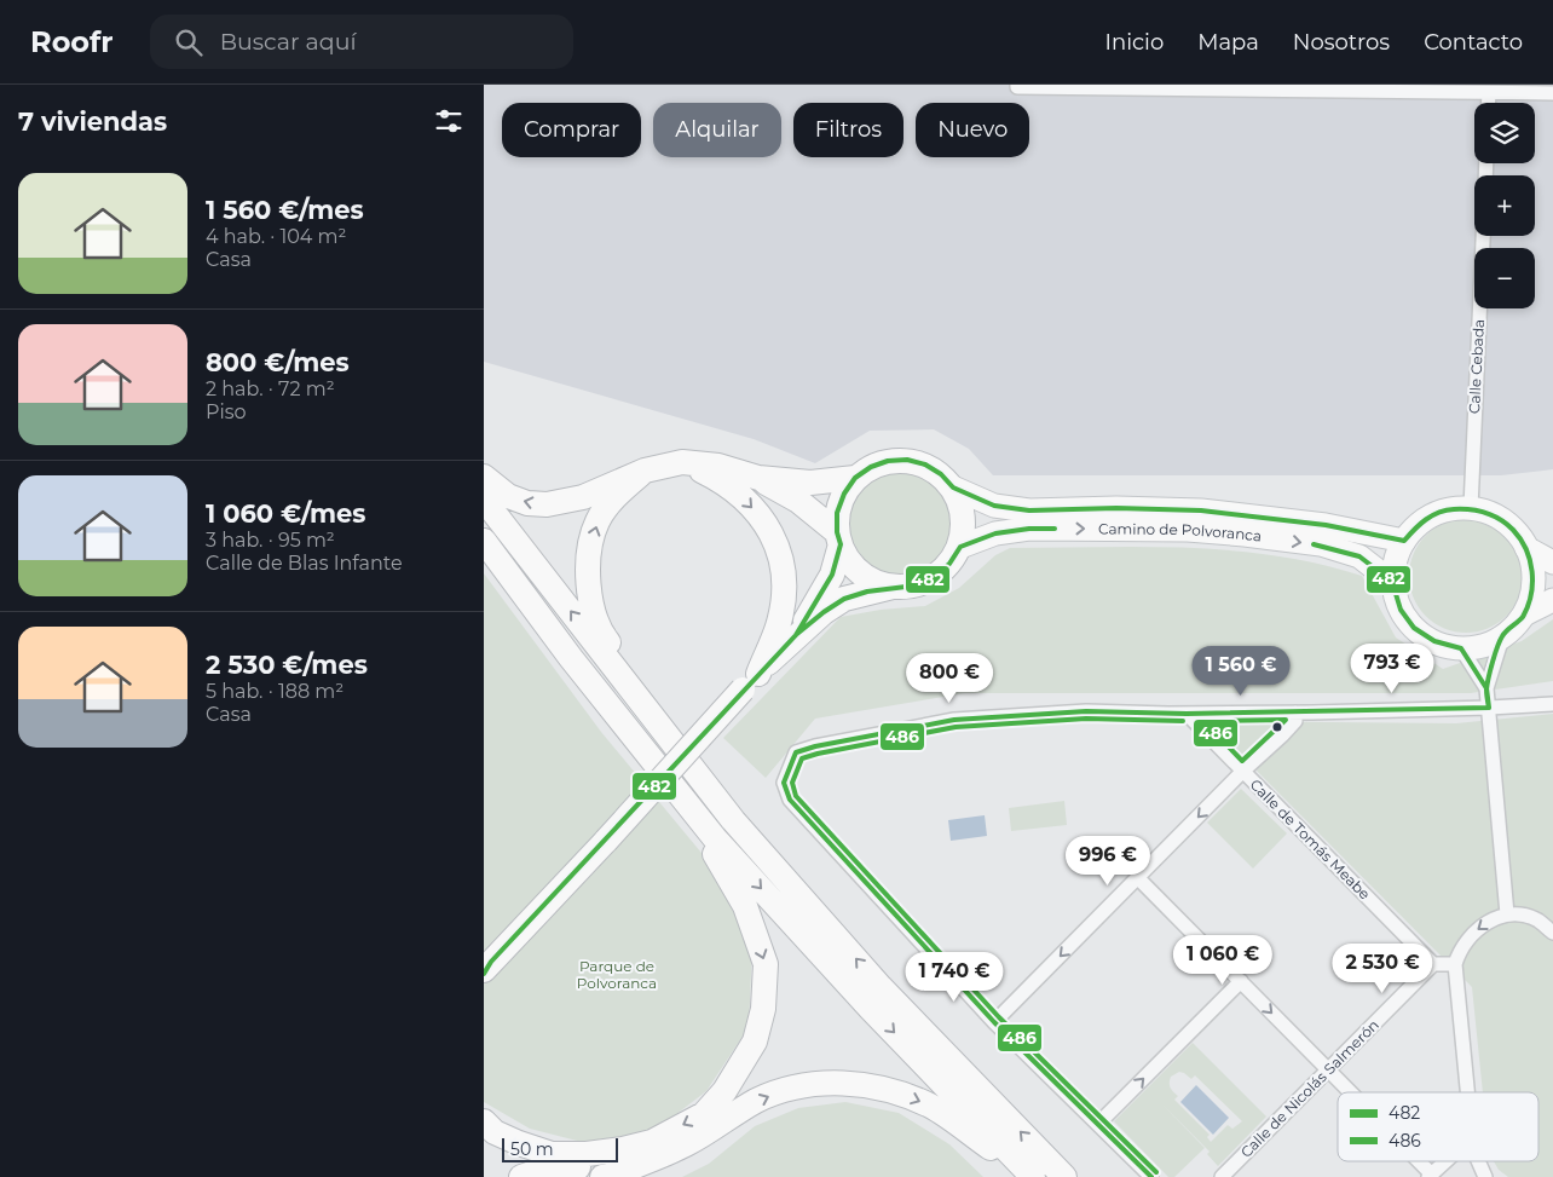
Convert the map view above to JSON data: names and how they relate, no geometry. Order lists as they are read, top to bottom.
{
  "streets": {
    "main road": ["Camino de Polvoranca"],
    "street": ["Calle Cebada", "Calle de Tomás Meabe", "Calle de Nicolás Salmerón"]
  },
  "crossings": [
    ["Calle Cebada", "Camino de Polvoranca"],
    ["Calle de Tomás Meabe", "Calle de Nicolás Salmerón"]
  ],
  "parks": ["Parque de Polvoranca"],
  "lines": ["transit line 482", "transit line 486"],
  "legend": ["482", "486"],
  "scale_bar": "50 m",
  "page": {
    "header": "Roofr",
    "search": "Buscar aquí",
    "nav": [
      "Inicio",
      "Mapa",
      "Nosotros",
      "Contacto"
    ],
    "heading": "7 viviendas",
    "map_buttons": ["+", "−"],
    "chip": [
      "Comprar",
      "Alquilar",
      "Filtros",
      "Nuevo"
    ],
    "list": [
      {
        "name": "1 560 €/mes",
        "note": "4 hab. · 104 m² · Casa"
      },
      {
        "name": "800 €/mes",
        "note": "2 hab. · 72 m² · Piso"
      },
      {
        "name": "1 060 €/mes",
        "note": "3 hab. · 95 m² · Calle de Blas Infante"
      },
      {
        "name": "2 530 €/mes",
        "note": "5 hab. · 188 m² · Casa"
      }
    ],
    "price": [
      "793 €",
      "1 560 €",
      "800 €",
      "996 €",
      "1 060 €",
      "2 530 €",
      "1 740 €"
    ],
    "scale": "50 m"
  }
}
